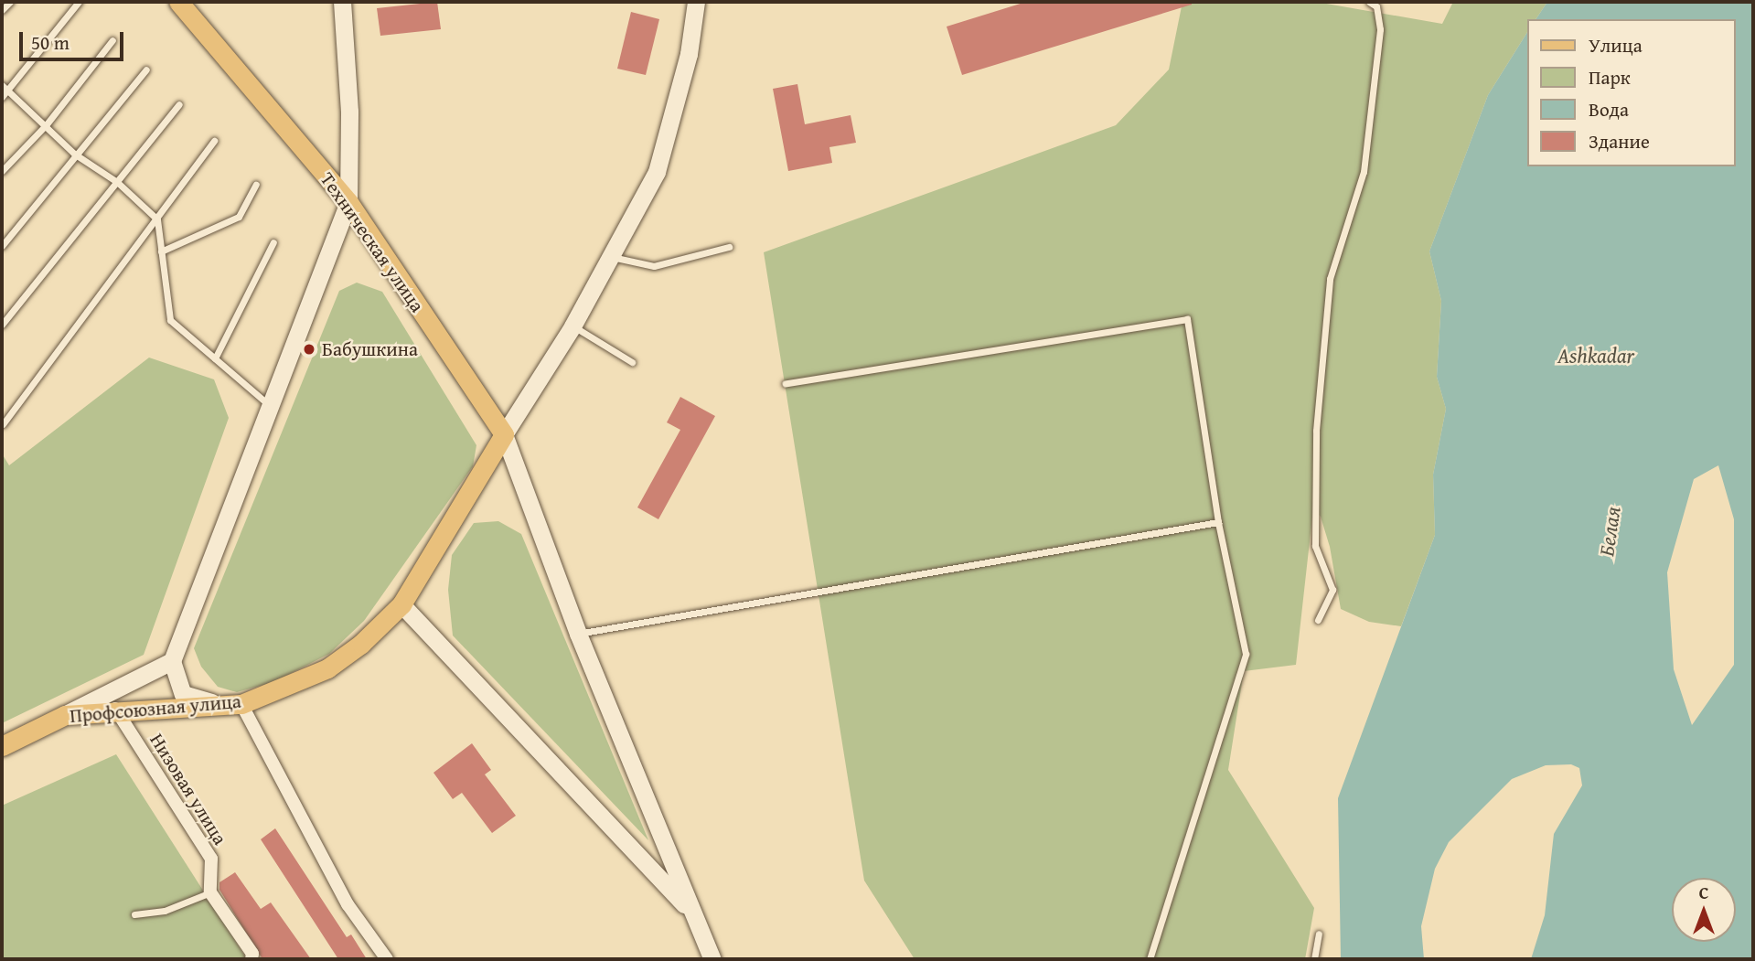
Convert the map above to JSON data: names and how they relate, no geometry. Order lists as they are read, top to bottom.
{
  "streets": {
    "main road": ["Техническая улица", "Профсоюзная улица"],
    "street": ["Низовая улица"]
  },
  "crossings": [
    ["Техническая улица", "Профсоюзная улица"],
    ["Профсоюзная улица", "Низовая улица"]
  ],
  "water": ["Ashkadar", "Белая"],
  "places": ["Бабушкина"],
  "legend": [
    "Улица",
    "Парк",
    "Вода",
    "Здание"
  ],
  "scale_bar": "50 m",
  "north": "top"
}
